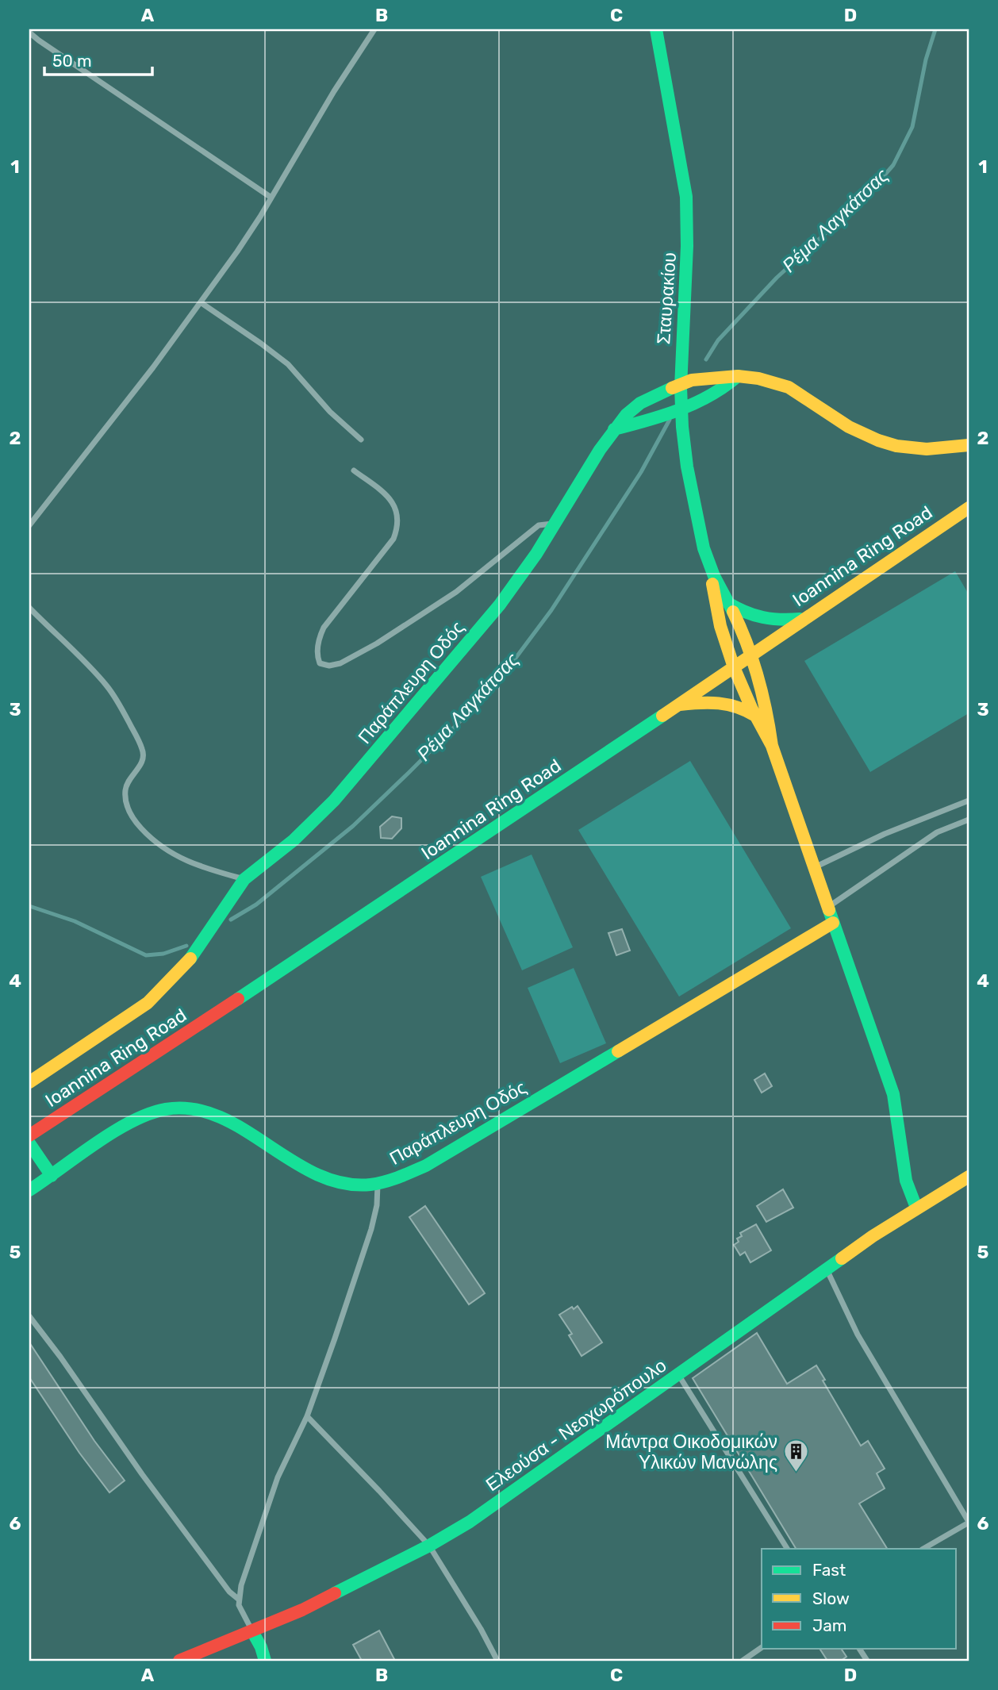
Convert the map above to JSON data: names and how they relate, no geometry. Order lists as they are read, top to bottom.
{
  "streets": {
    "main road": [
      "Σταυρακίου",
      "Ioannina Ring Road",
      "Παράπλευρη Οδός",
      "Ελεούσα - Νεοχωρόπουλο"
    ]
  },
  "crossings": [
    ["Σταυρακίου", "Παράπλευρη Οδός"]
  ],
  "water": ["Ρέμα Λαγκάτσας"],
  "places": {
    "building": ["Μάντρα Οικοδομικών Υλικών Μανώλης"]
  },
  "legend": ["Fast", "Slow", "Jam"],
  "scale_bar": "50 m",
  "grid": {
    "columns": [
      "A",
      "B",
      "C",
      "D"
    ],
    "rows": [
      "1",
      "2",
      "3",
      "4",
      "5",
      "6"
    ]
  }
}
